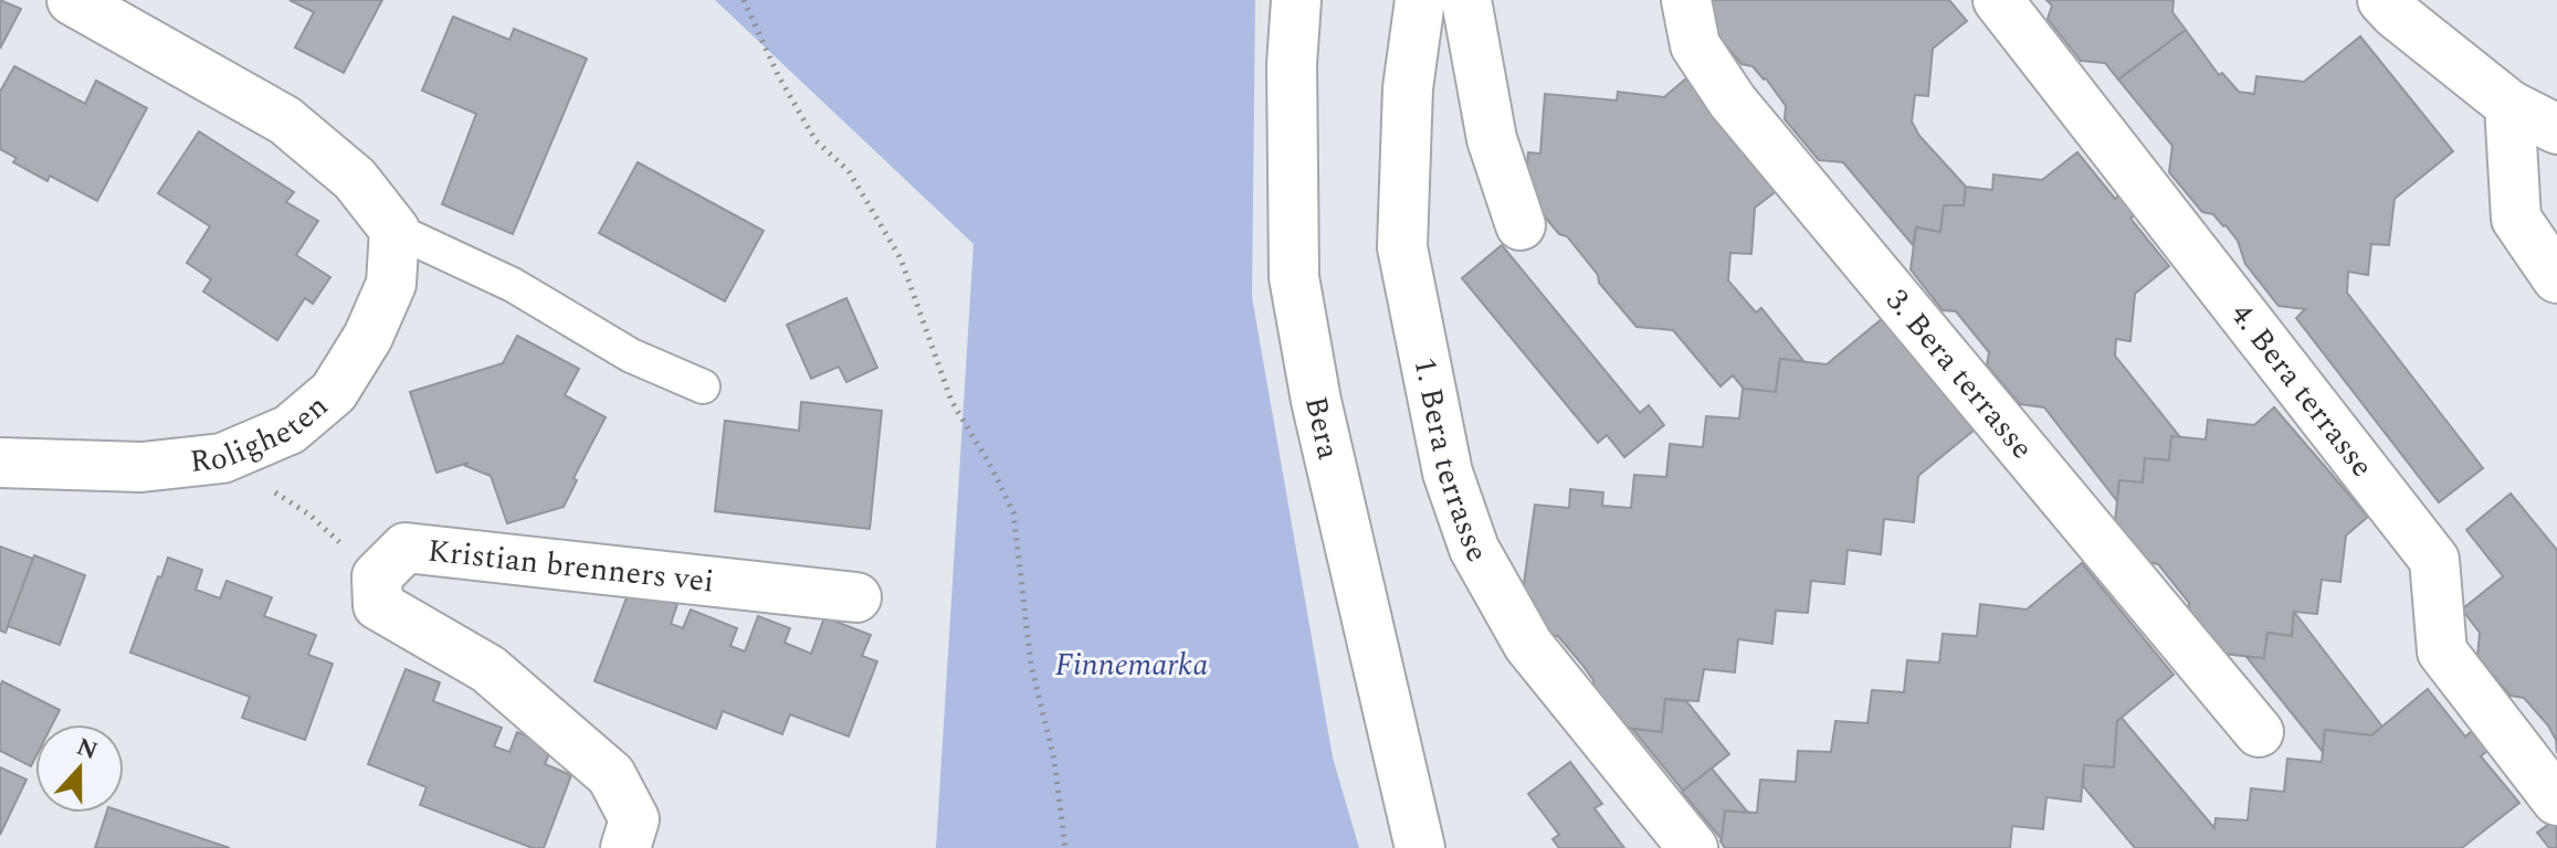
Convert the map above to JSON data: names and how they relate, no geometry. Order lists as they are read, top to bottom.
{
  "streets": {
    "street": [
      "3. Bera terrasse",
      "4. Bera terrasse",
      "Roligheten",
      "Bera",
      "1. Bera terrasse",
      "Kristian brenners vei"
    ]
  },
  "parks": ["Finnemarka"],
  "north": "top"
}
